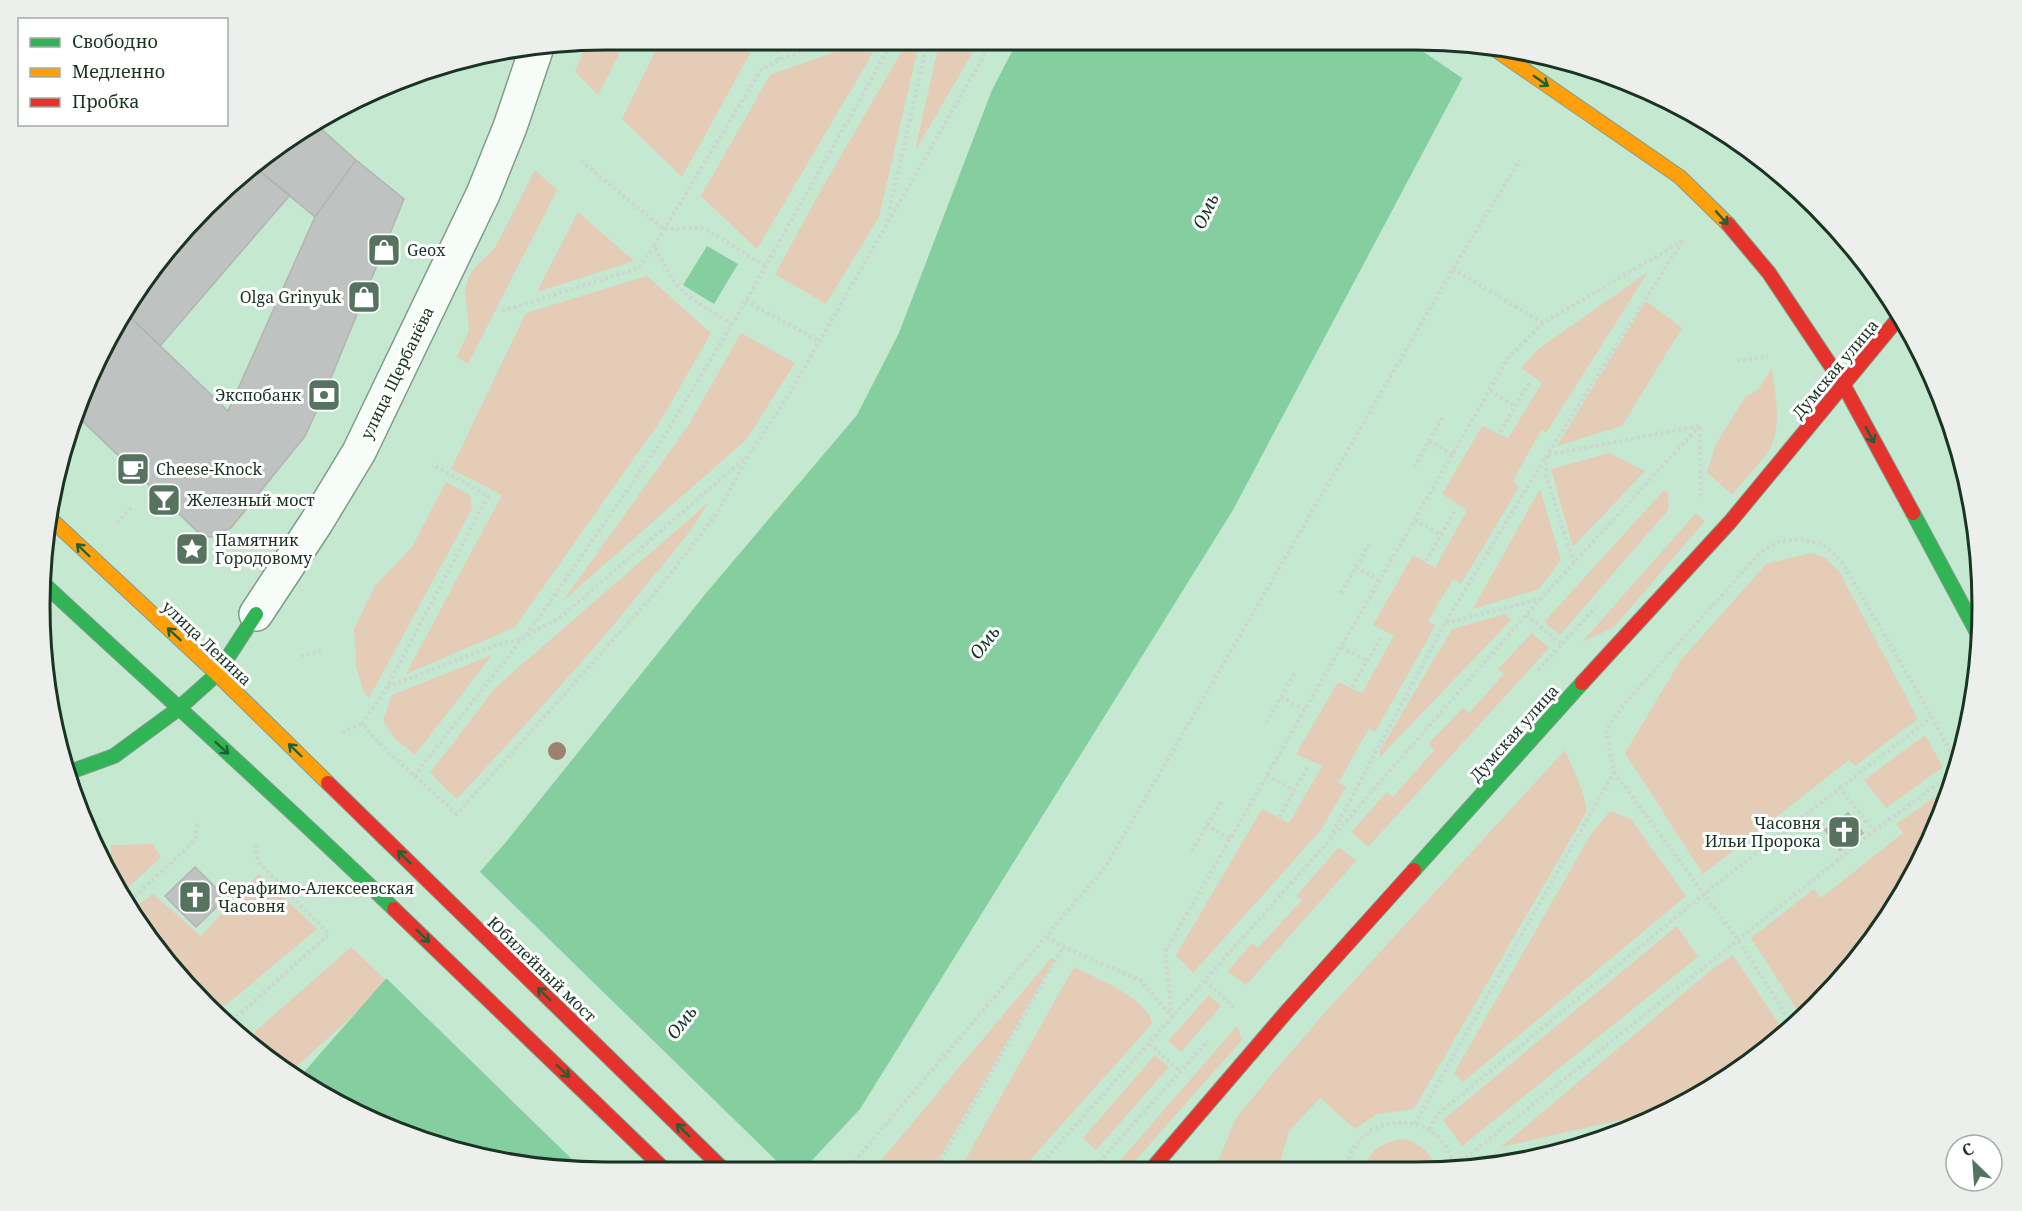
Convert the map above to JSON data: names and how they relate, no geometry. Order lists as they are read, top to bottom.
{
  "streets": {
    "main road": [
      "Думская улица",
      "улица Щербанёва",
      "улица Ленина",
      "Юбилейный мост"
    ]
  },
  "crossings": [
    ["улица Щербанёва", "улица Ленина"],
    ["улица Ленина", "Юбилейный мост"]
  ],
  "water": ["Омь"],
  "places": {
    "shop": ["Geox", "Olga Grinyuk"],
    "bank": ["Экспобанк"],
    "cafe": ["Cheese-Knock"],
    "bar": ["Железный мост"],
    "place": ["Памятник Городовому"],
    "church": ["Часовня Ильи Пророка", "Серафимо-Алексеевская Часовня"]
  },
  "legend": ["Свободно", "Медленно", "Пробка"],
  "north": "top left"
}
